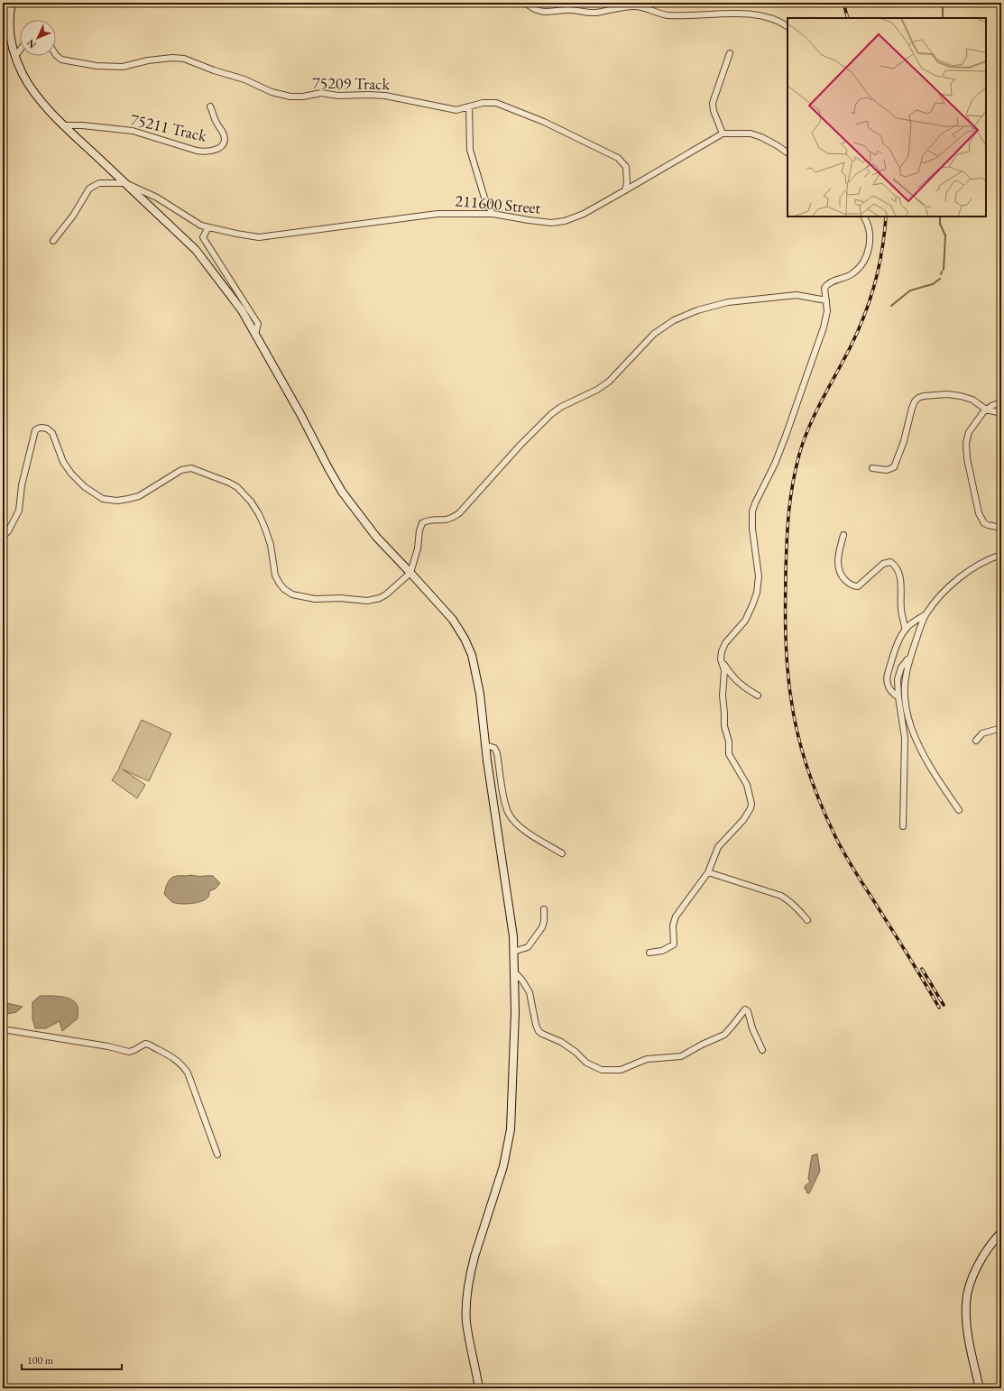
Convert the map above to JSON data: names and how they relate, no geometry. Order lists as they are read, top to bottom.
{
  "streets": {
    "street": ["75209 Track", "75211 Track", "211600 Street"]
  },
  "crossings": [
    ["75209 Track", "211600 Street"]
  ],
  "scale_bar": "100 m",
  "north": "bottom left"
}
